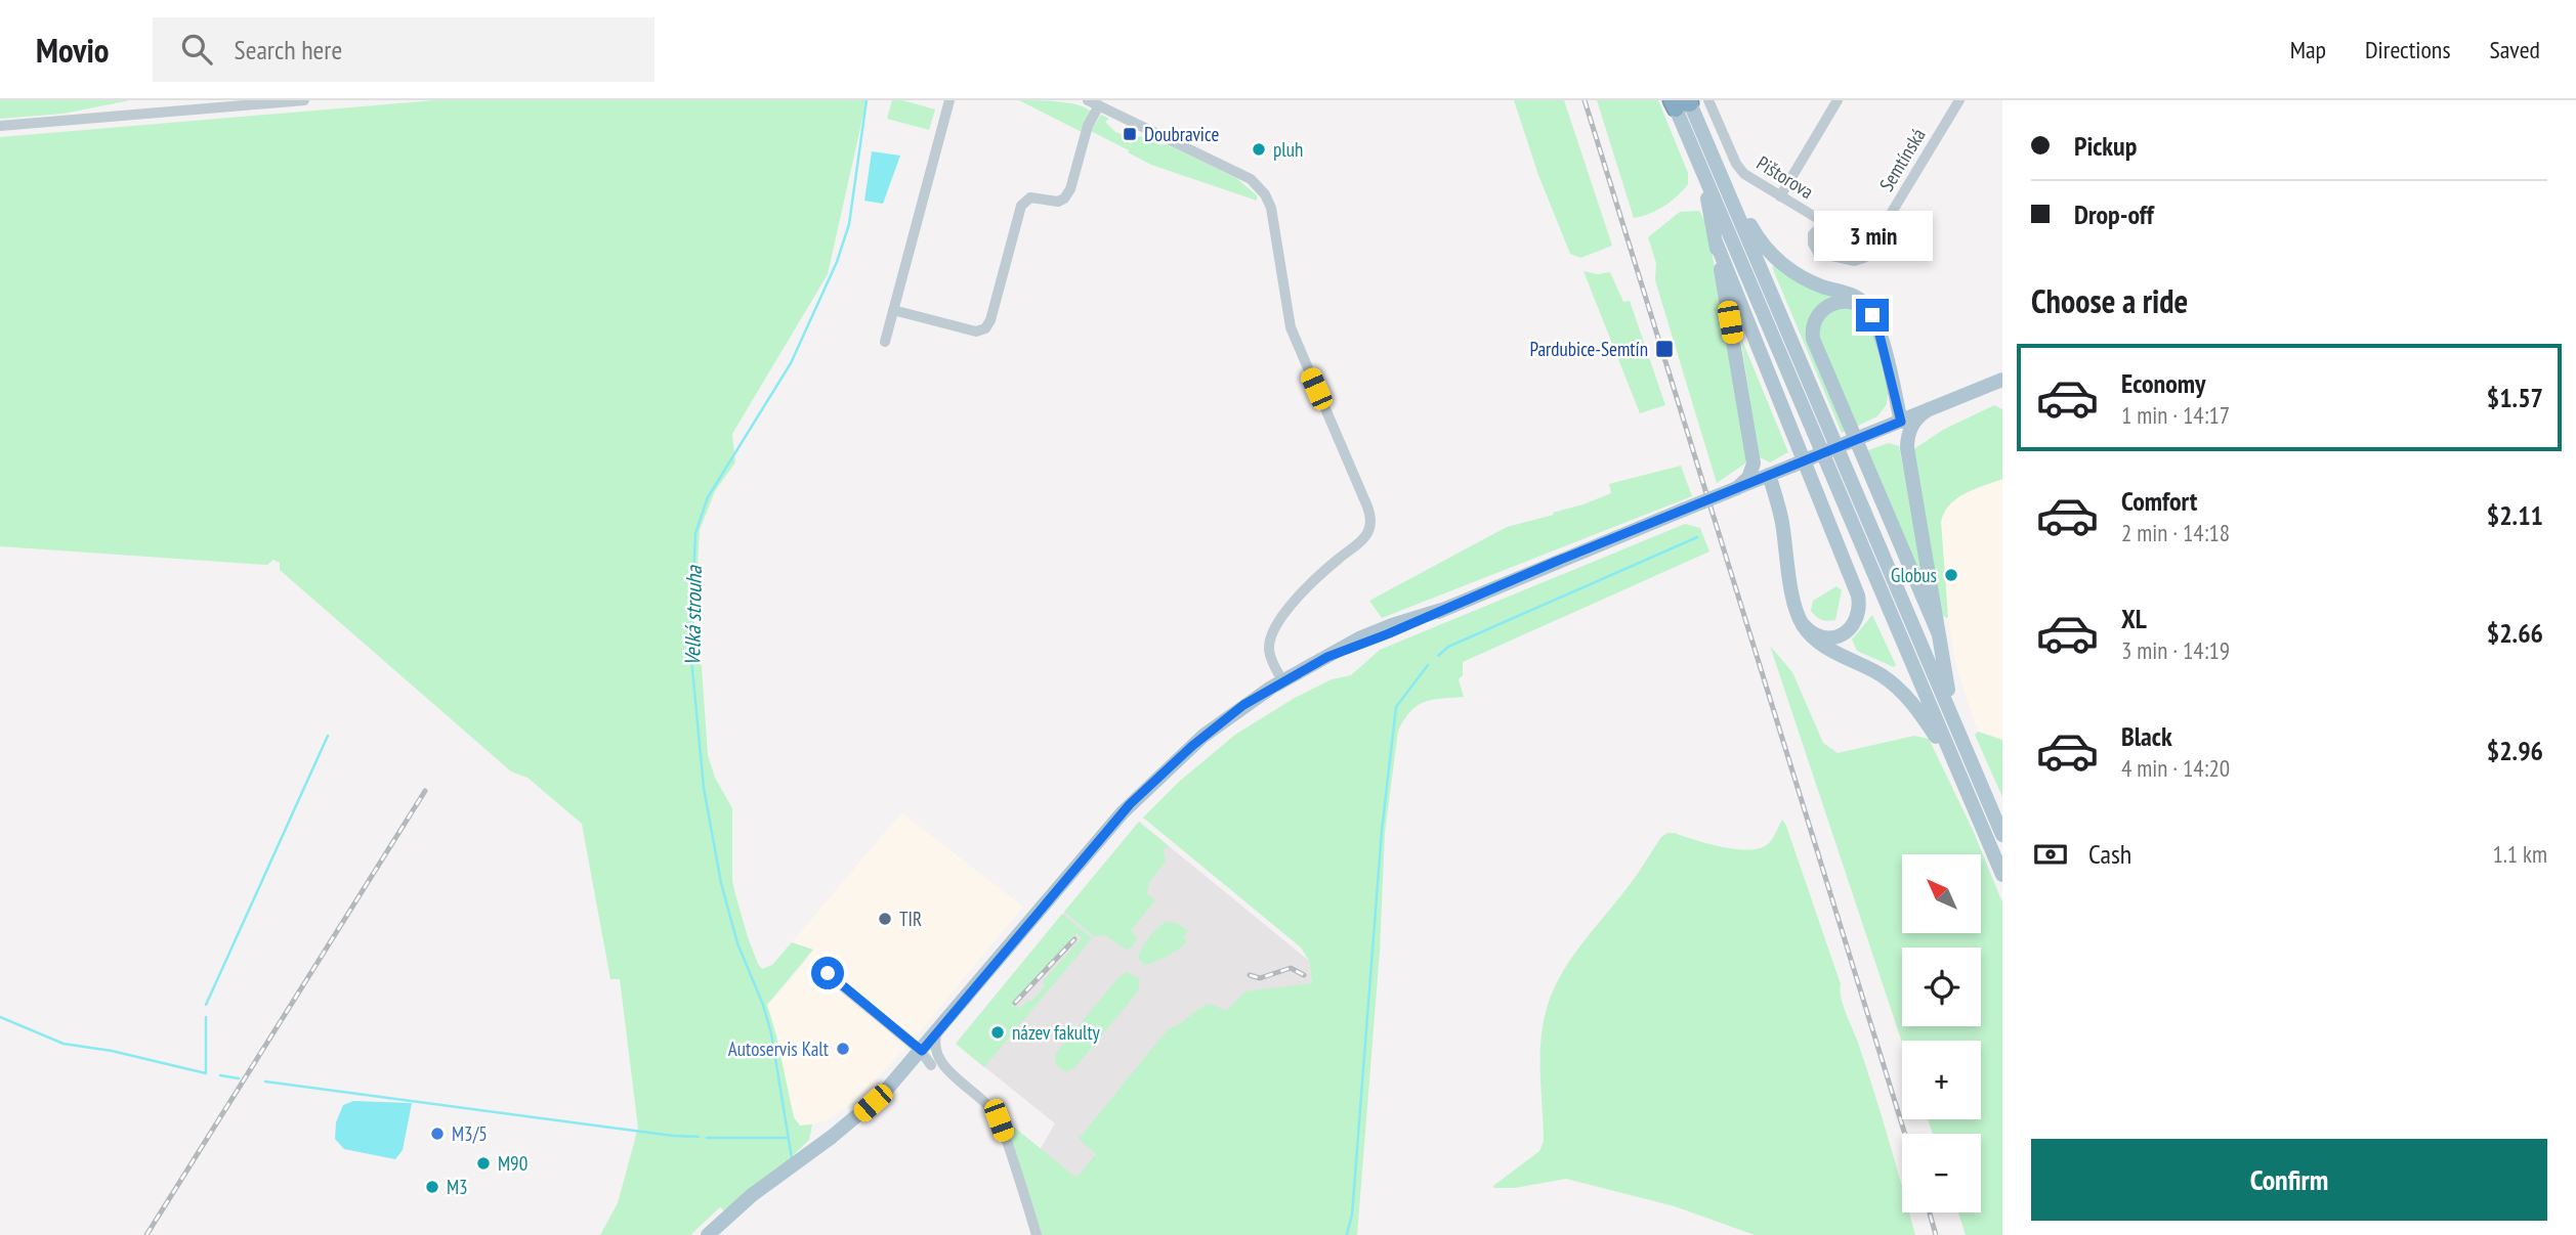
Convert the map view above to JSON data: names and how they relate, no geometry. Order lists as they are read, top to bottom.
{
  "streets": {
    "street": ["Semtínská", "Pištorova"]
  },
  "crossings": [
    ["Semtínská", "Pištorova"]
  ],
  "water": ["Velká strouha"],
  "places": {
    "transit": ["Doubravice", "Pardubice-Semtín"],
    "other": [
      "pluh",
      "Globus",
      "TIR",
      "název fakulty",
      "Autoservis Kalt",
      "M3/5",
      "M90",
      "M3"
    ]
  },
  "north": "top left",
  "page": {
    "header": "Movio",
    "search": "Search here",
    "nav": ["Map", "Directions", "Saved"],
    "banner": ["Pickup", "Drop-off"],
    "bubble": "3 min",
    "heading": "Choose a ride",
    "list": [
      {
        "name": "Economy",
        "note": "1 min · 14:17",
        "value": "$1.57"
      },
      {
        "name": "Comfort",
        "note": "2 min · 14:18",
        "value": "$2.11"
      },
      {
        "name": "XL",
        "note": "3 min · 14:19",
        "value": "$2.66"
      },
      {
        "name": "Black",
        "note": "4 min · 14:20",
        "value": "$2.96"
      }
    ],
    "pay": ["Cash", "1.1 km"],
    "map_buttons": ["+", "−"],
    "buttons": "Confirm"
  }
}
